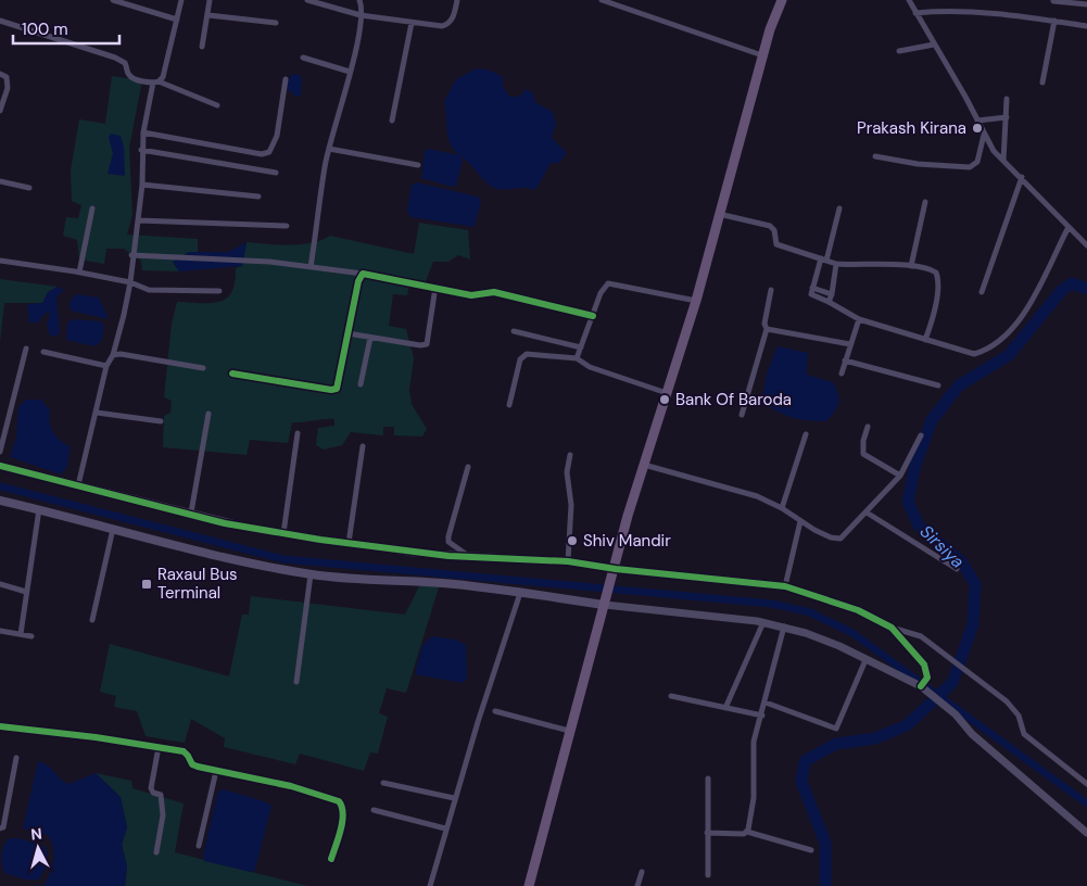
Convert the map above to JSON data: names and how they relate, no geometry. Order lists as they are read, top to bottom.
{
  "water": ["Sirsiya"],
  "places": {
    "other": ["Prakash Kirana", "Bank Of Baroda", "Shiv Mandir"],
    "transit": ["Raxaul Bus Terminal"]
  },
  "scale_bar": "100 m",
  "north": "top"
}
